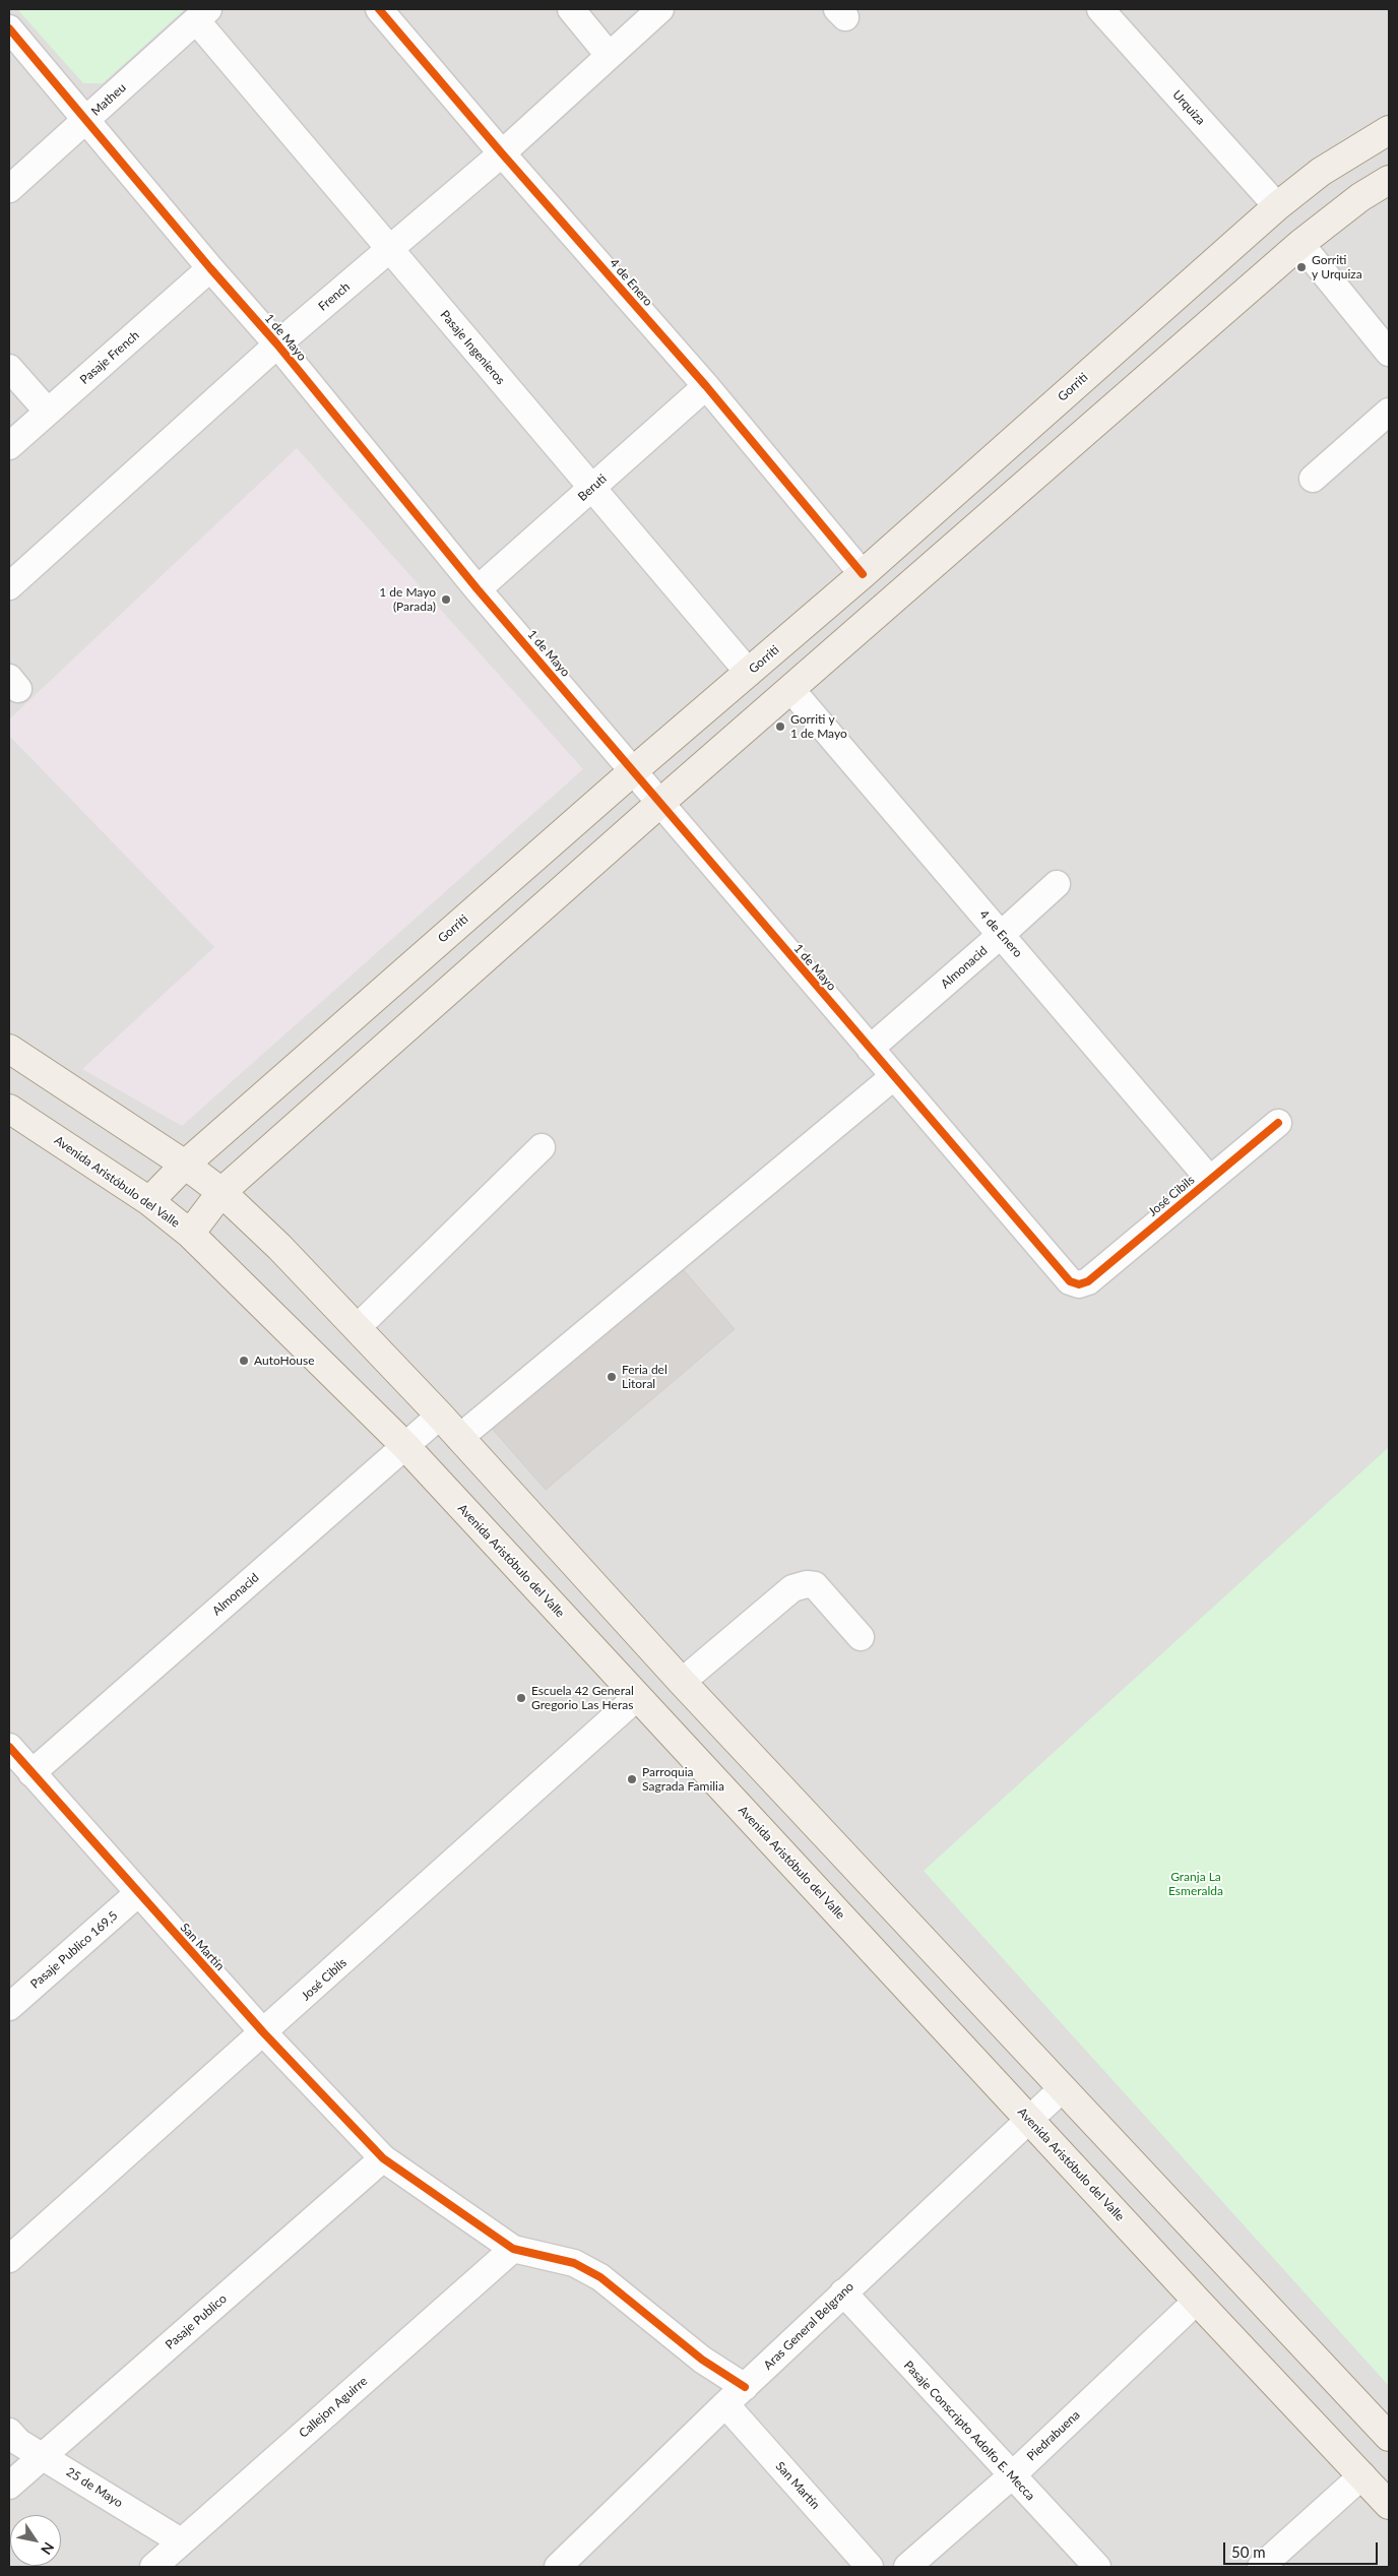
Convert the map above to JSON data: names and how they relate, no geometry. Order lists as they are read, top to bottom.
{
  "streets": {
    "main road": ["Gorriti", "Avenida Aristóbulo del Valle"],
    "street": [
      "Matheu",
      "Urquiza",
      "4 de Enero",
      "French",
      "1 de Mayo",
      "Pasaje Ingenieros",
      "Pasaje French",
      "Beruti",
      "Almonacid",
      "José Cibils",
      "San Martín",
      "Pasaje Publico 169,5",
      "Pasaje Publico",
      "Aras General Belgrano",
      "Callejon Aguirre",
      "Pasaje Conscripto Adolfo E. Mecca",
      "Piedrabuena",
      "25 de Mayo"
    ]
  },
  "crossings": [
    ["Matheu", "1 de Mayo"],
    ["Matheu", "Pasaje Ingenieros"],
    ["Urquiza", "Gorriti"],
    ["4 de Enero", "French"],
    ["4 de Enero", "Gorriti"],
    ["4 de Enero", "Beruti"],
    ["4 de Enero", "Almonacid"],
    ["4 de Enero", "José Cibils"],
    ["French", "1 de Mayo"],
    ["French", "Pasaje Ingenieros"],
    ["1 de Mayo", "Pasaje French"],
    ["1 de Mayo", "Gorriti"],
    ["1 de Mayo", "Beruti"],
    ["1 de Mayo", "Almonacid"],
    ["1 de Mayo", "José Cibils"],
    ["Pasaje Ingenieros", "Gorriti"],
    ["Pasaje Ingenieros", "Beruti"],
    ["Gorriti", "Avenida Aristóbulo del Valle"],
    ["Almonacid", "Avenida Aristóbulo del Valle"],
    ["Almonacid", "San Martín"],
    ["Avenida Aristóbulo del Valle", "José Cibils"],
    ["Avenida Aristóbulo del Valle", "Aras General Belgrano"],
    ["Avenida Aristóbulo del Valle", "Piedrabuena"],
    ["José Cibils", "San Martín"],
    ["San Martín", "Pasaje Publico 169,5"],
    ["San Martín", "Pasaje Publico"],
    ["San Martín", "Aras General Belgrano"],
    ["San Martín", "Callejon Aguirre"],
    ["Pasaje Publico", "25 de Mayo"],
    ["Aras General Belgrano", "Pasaje Conscripto Adolfo E. Mecca"],
    ["Callejon Aguirre", "25 de Mayo"],
    ["Pasaje Conscripto Adolfo E. Mecca", "Piedrabuena"]
  ],
  "parks": ["Granja La Esmeralda"],
  "places": [
    "Gorriti y Urquiza",
    "1 de Mayo (Parada)",
    "Gorriti y 1 de Mayo",
    "AutoHouse",
    "Feria del Litoral",
    "Escuela 42 General Gregorio Las Heras",
    "Parroquia Sagrada Familia"
  ],
  "scale_bar": "50 m",
  "north": "bottom right"
}
